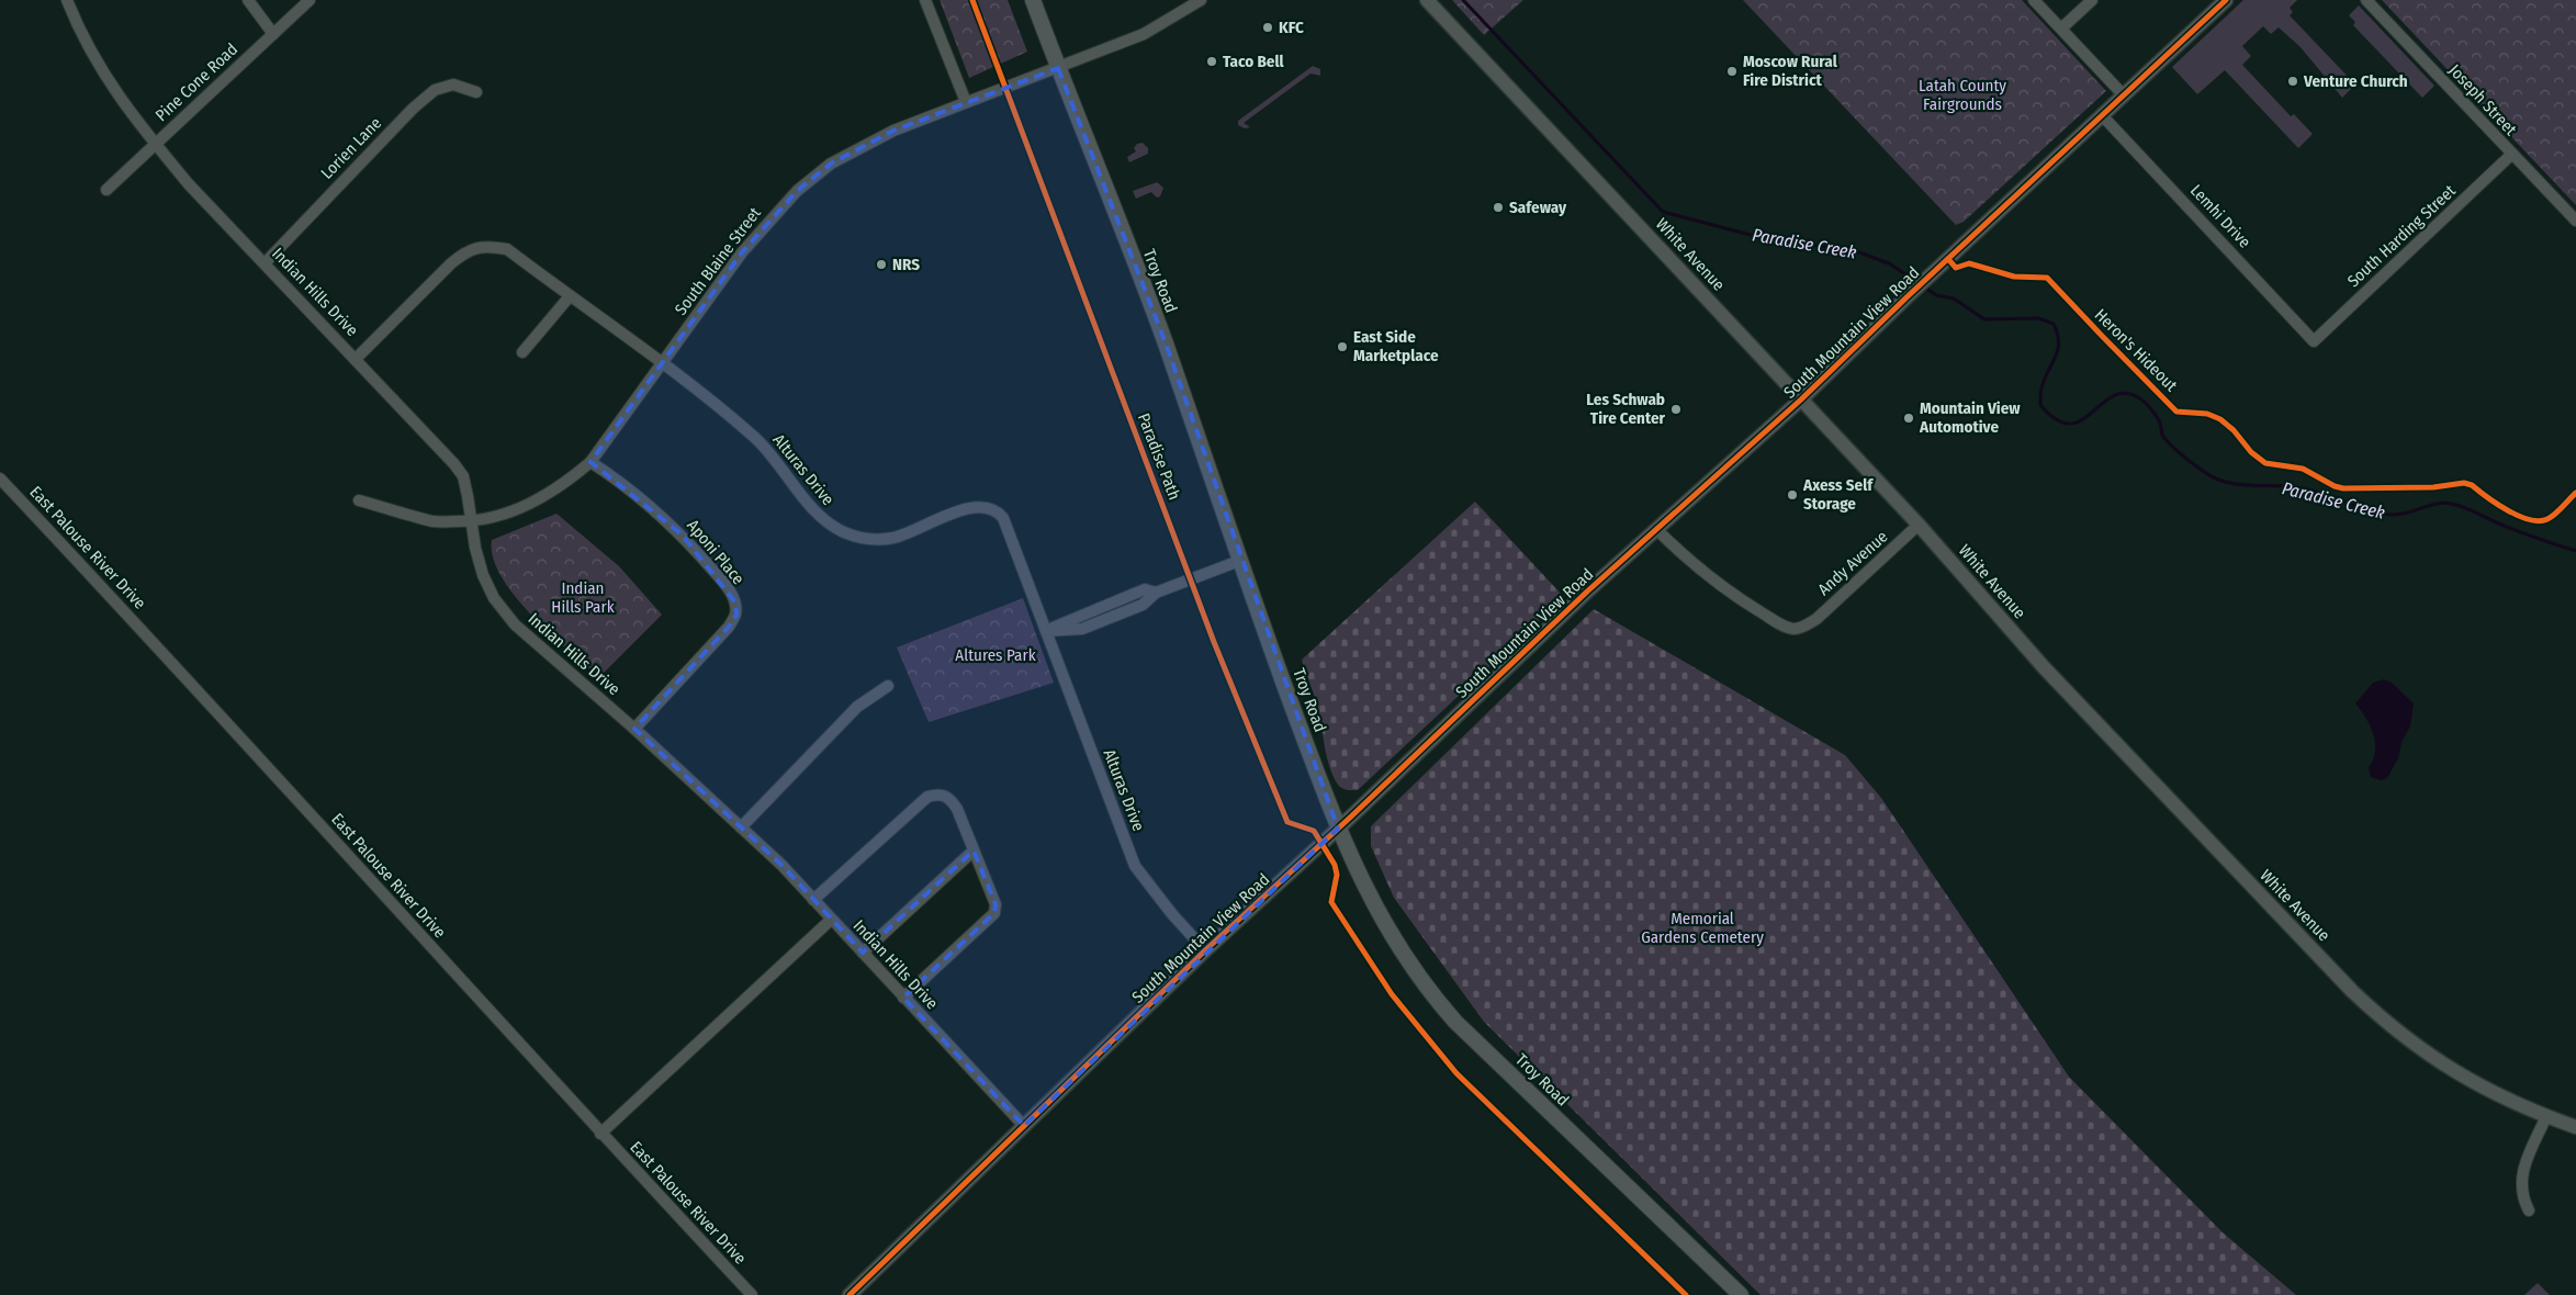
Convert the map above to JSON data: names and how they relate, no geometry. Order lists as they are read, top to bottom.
{
  "streets": {
    "main road": ["Troy Road"],
    "street": [
      "Pine Cone Road",
      "Joseph Street",
      "Lorien Lane",
      "Lemhi Drive",
      "South Harding Street",
      "White Avenue",
      "South Blaine Street",
      "Indian Hills Drive",
      "South Mountain View Road",
      "Alturas Drive",
      "East Palouse River Drive",
      "Aponi Place",
      "Andy Avenue"
    ],
    "cycle path": ["Heron's Hideout", "Paradise Path"]
  },
  "crossings": [
    ["Pine Cone Road", "Indian Hills Drive"],
    ["Joseph Street", "South Harding Street"],
    ["Lorien Lane", "Indian Hills Drive"],
    ["Lemhi Drive", "South Harding Street"],
    ["Lemhi Drive", "South Mountain View Road"],
    ["White Avenue", "South Mountain View Road"],
    ["White Avenue", "Andy Avenue"],
    ["South Blaine Street", "Troy Road"],
    ["South Blaine Street", "Indian Hills Drive"],
    ["South Blaine Street", "Alturas Drive"],
    ["South Blaine Street", "Aponi Place"],
    ["Troy Road", "South Mountain View Road"],
    ["Indian Hills Drive", "South Mountain View Road"],
    ["Indian Hills Drive", "Alturas Drive"],
    ["Indian Hills Drive", "Aponi Place"],
    ["South Mountain View Road", "Alturas Drive"],
    ["South Mountain View Road", "Andy Avenue"]
  ],
  "water": ["Paradise Creek"],
  "parks": [
    "Latah County Fairgrounds",
    "Indian Hills Park",
    "Altures Park",
    "Memorial Gardens Cemetery"
  ],
  "places": [
    "KFC",
    "Taco Bell",
    "Moscow Rural Fire District",
    "Venture Church",
    "Safeway",
    "NRS",
    "East Side Marketplace",
    "Les Schwab Tire Center",
    "Mountain View Automotive",
    "Axess Self Storage"
  ]
}
